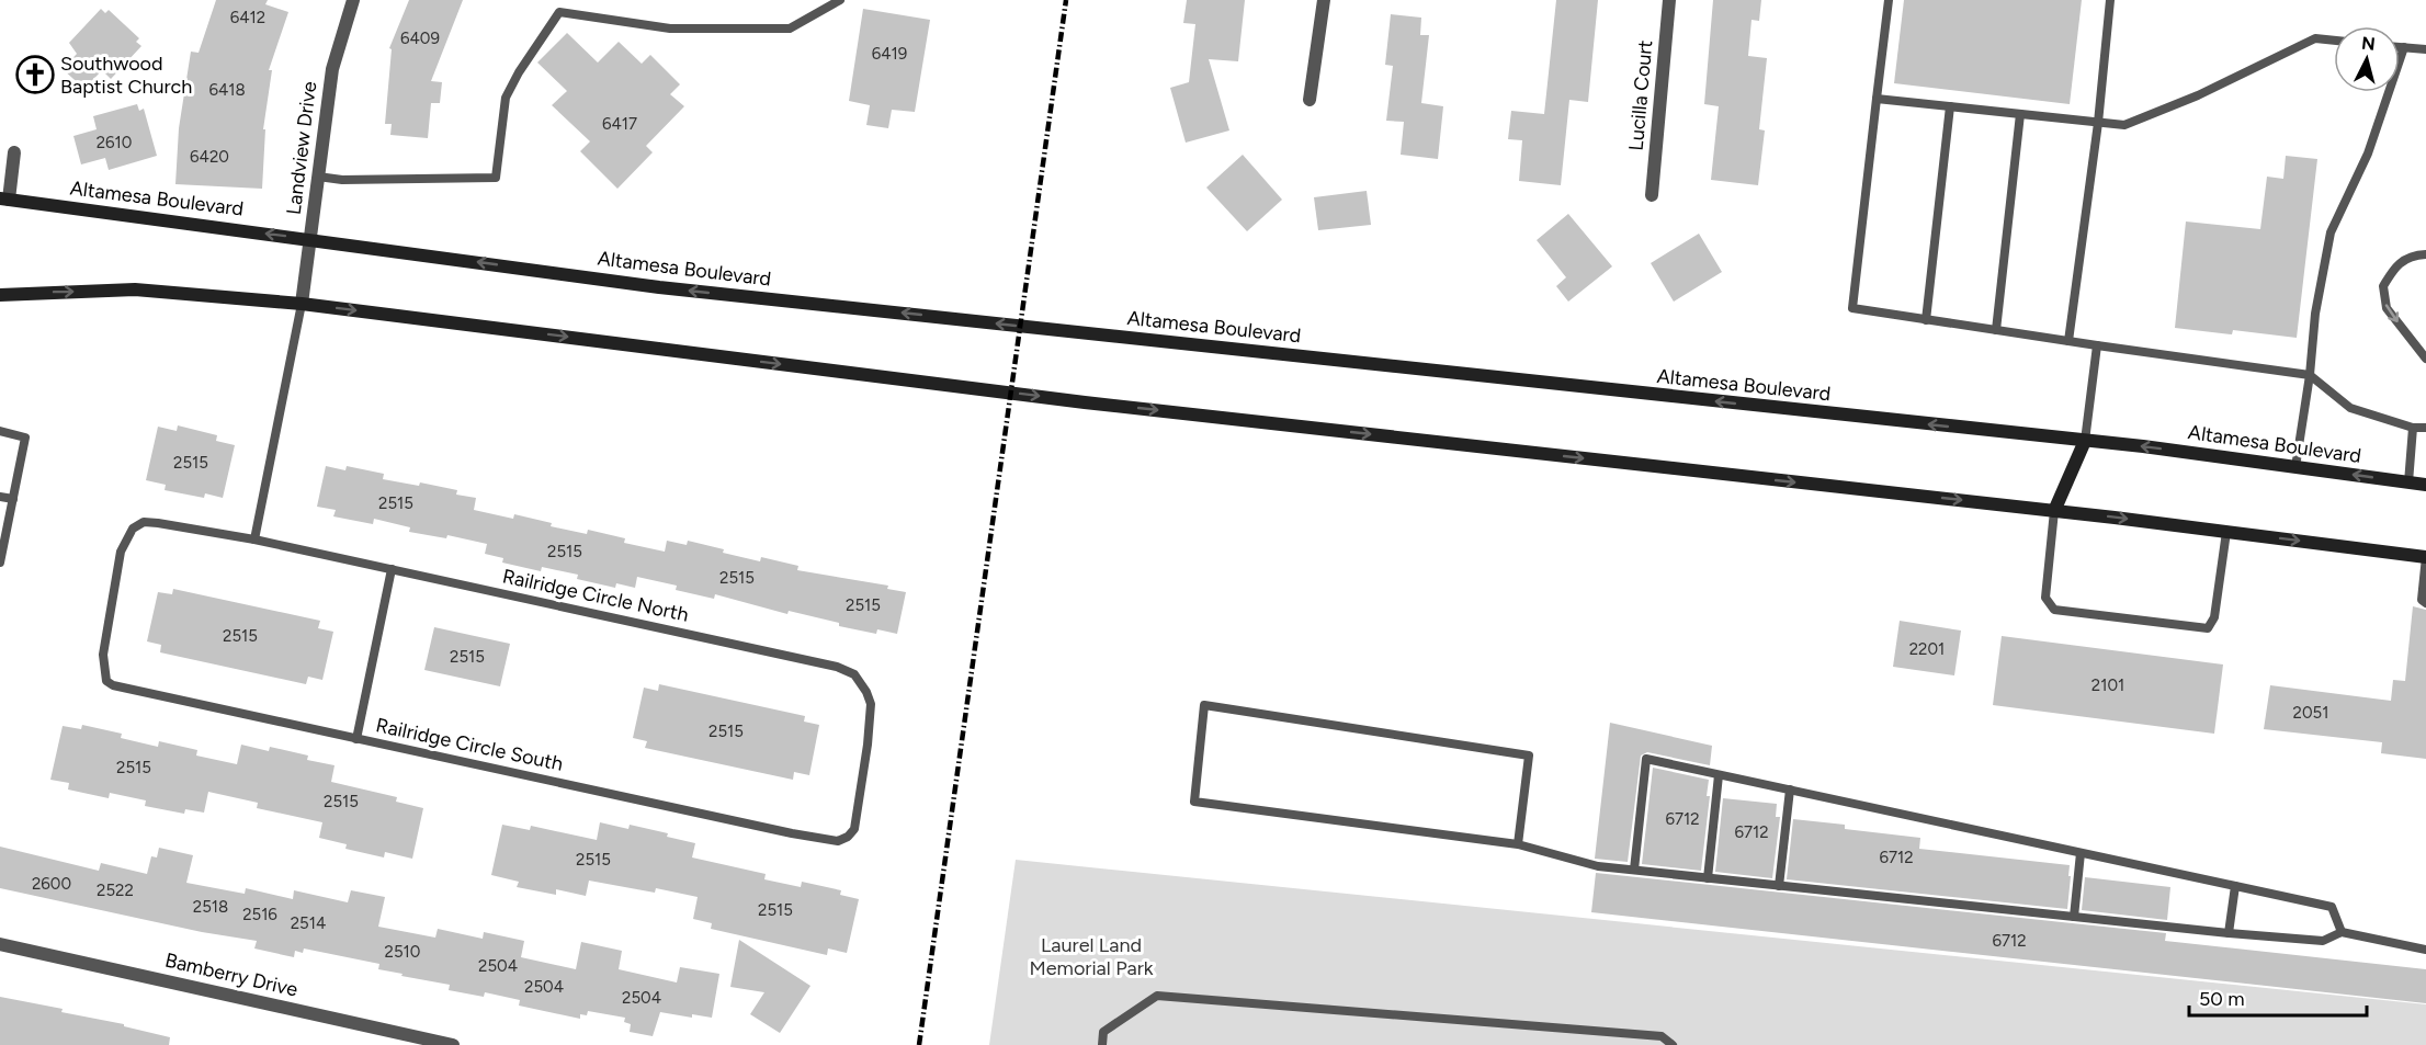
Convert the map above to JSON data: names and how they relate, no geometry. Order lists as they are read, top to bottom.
{
  "streets": {
    "main road": ["Altamesa Boulevard"],
    "street": ["Lucilla Court", "Landview Drive", "Bamberry Drive"],
    "lane": ["Railridge Circle North", "Railridge Circle South"]
  },
  "crossings": [
    ["Landview Drive", "Altamesa Boulevard"],
    ["Railridge Circle North", "Railridge Circle South"]
  ],
  "parks": ["Laurel Land Memorial Park"],
  "places": {
    "church": ["Southwood Baptist Church"]
  },
  "house_numbers": [
    "6412",
    "6409",
    "6419",
    "6418",
    "6417",
    "2610",
    "6420",
    "2515",
    "2515",
    "2515",
    "2515",
    "2515",
    "2515",
    "2201",
    "2515",
    "2101",
    "2051",
    "2515",
    "2515",
    "2515",
    "6712",
    "6712",
    "6712",
    "2515",
    "2600",
    "2522",
    "2518",
    "2515",
    "2516",
    "2514",
    "6712",
    "2510",
    "2504",
    "2504",
    "2504"
  ],
  "scale_bar": "50 m",
  "north": "top"
}
